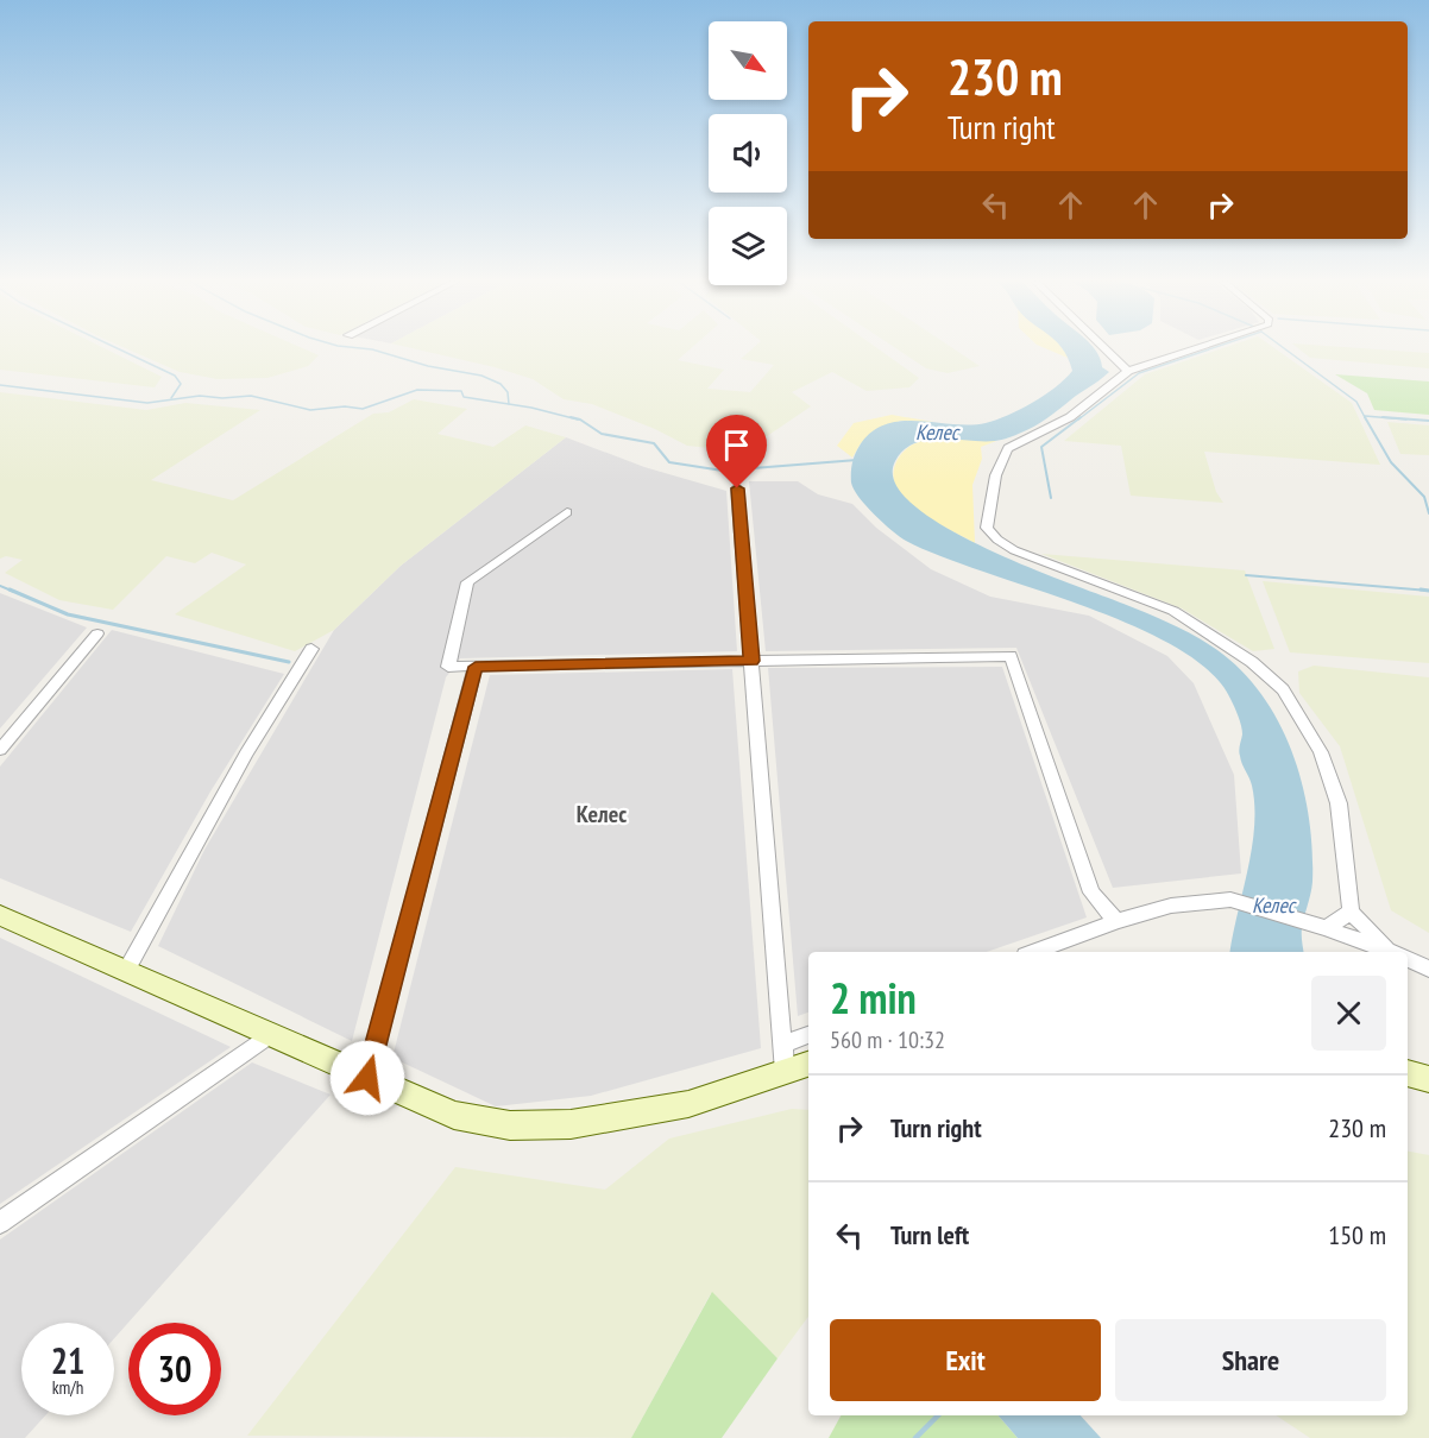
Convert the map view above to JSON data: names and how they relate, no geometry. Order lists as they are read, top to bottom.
{
  "districts": ["Келес"],
  "water": ["Келес"],
  "north": "bottom right",
  "page": {
    "turn": ["230 m", "Turn right"],
    "heading": ["2 min", "560 m · 10:32"],
    "list": [
      {
        "name": "Turn right",
        "value": "230 m"
      },
      {
        "name": "Turn left",
        "value": "150 m"
      }
    ],
    "buttons": ["Exit", "Share"],
    "speed": "21 km/h",
    "limit": "30"
  }
}
